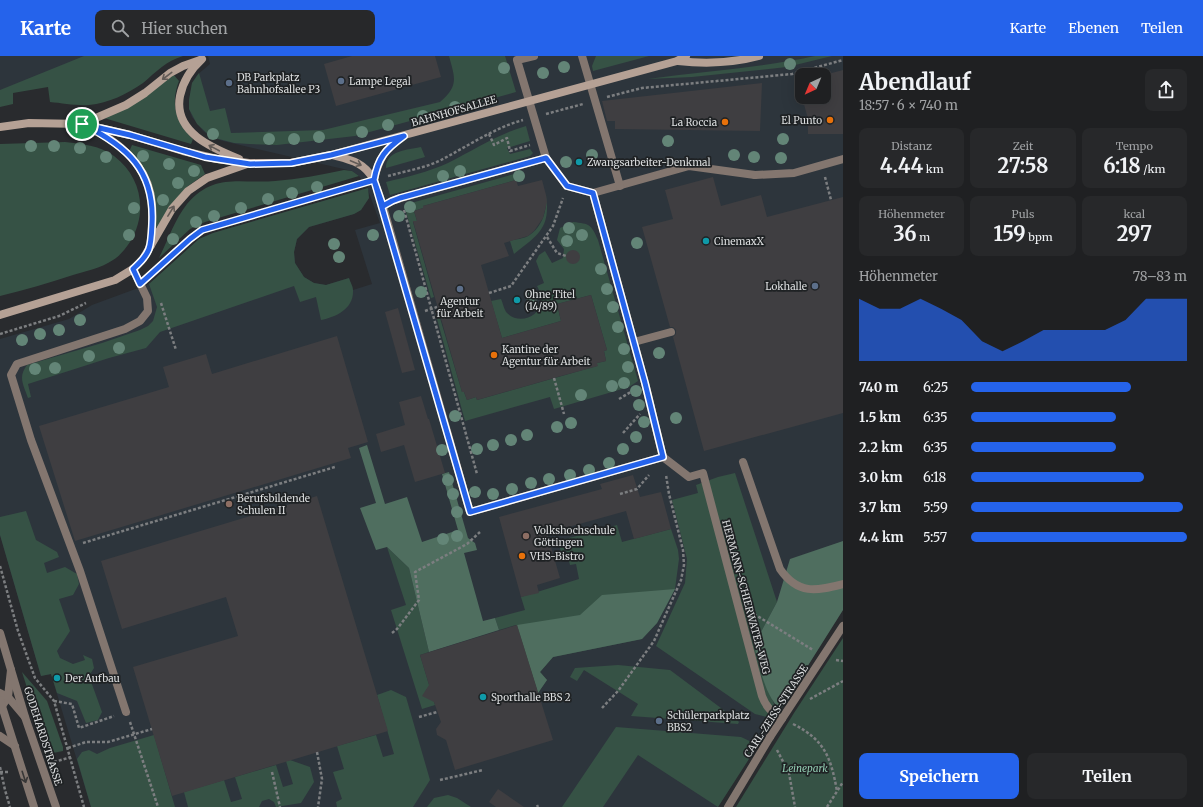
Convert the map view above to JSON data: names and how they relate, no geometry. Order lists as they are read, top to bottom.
{
  "streets": {
    "main road": ["BAHNHOFSALLEE"],
    "street": ["HERMANN-SCHIERWATER-WEG", "CARL-ZEISS-STRASSE", "GODEHARDSTRASSE"]
  },
  "crossings": [
    ["HERMANN-SCHIERWATER-WEG", "CARL-ZEISS-STRASSE"]
  ],
  "parks": ["Leinepark"],
  "places": [
    "Lampe Legal",
    "DB Parkplatz Bahnhofsallee P3",
    "El Punto",
    "La Roccia",
    "Zwangsarbeiter-Denkmal",
    "CinemaxX",
    "Lokhalle",
    "Agentur für Arbeit",
    "Ohne Titel (14/89)",
    "Kantine der Agentur für Arbeit",
    "Berufsbildende Schulen II",
    "Volkshochschule Göttingen",
    "VHS-Bistro",
    "Der Aufbau",
    "Sporthalle BBS 2",
    "Schülerparkplatz BBS2"
  ],
  "north": "bottom left",
  "page": {
    "header": "Karte",
    "search": "Hier suchen",
    "nav": ["Karte", "Ebenen", "Teilen"],
    "heading": ["Abendlauf", "18:57 · 6 × 740 m"],
    "stats": [
      ["Distanz", "4.44 km"],
      ["Zeit", "27:58"],
      ["Tempo", "6:18 /km"],
      ["Höhenmeter", "36 m"],
      ["Puls", "159 bpm"],
      ["kcal", "297"]
    ],
    "chart": ["Höhenmeter", "78–83 m"],
    "list": [
      {
        "name": "740 m",
        "note": "6:25"
      },
      {
        "name": "1.5 km",
        "note": "6:35"
      },
      {
        "name": "2.2 km",
        "note": "6:35"
      },
      {
        "name": "3.0 km",
        "note": "6:18"
      },
      {
        "name": "3.7 km",
        "note": "5:59"
      },
      {
        "name": "4.4 km",
        "note": "5:57"
      }
    ],
    "buttons": ["Speichern", "Teilen"]
  }
}
